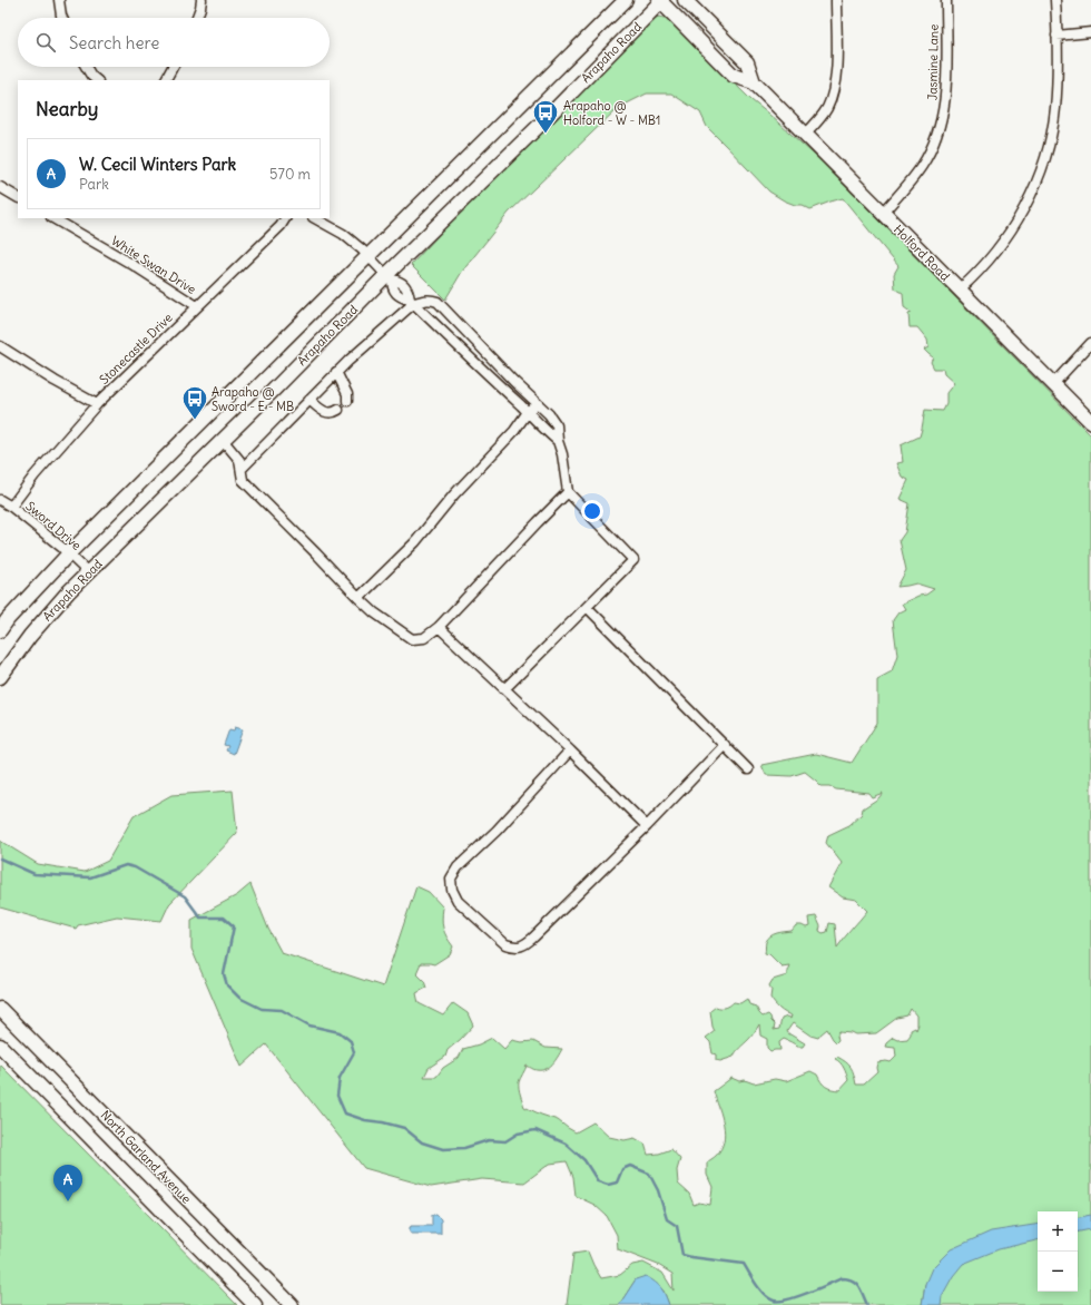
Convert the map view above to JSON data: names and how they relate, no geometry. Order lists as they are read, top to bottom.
{
  "streets": {
    "main road": ["Arapaho Road", "Holford Road", "North Garland Avenue"],
    "street": [
      "Jasmine Lane",
      "White Swan Drive",
      "Stonecastle Drive",
      "Sword Drive"
    ]
  },
  "crossings": [
    ["Arapaho Road", "Holford Road"],
    ["Arapaho Road", "Sword Drive"],
    ["Jasmine Lane", "Holford Road"],
    ["White Swan Drive", "Stonecastle Drive"],
    ["Stonecastle Drive", "Sword Drive"]
  ],
  "places": {
    "bus stop": ["Arapaho @ Holford - W - MB1", "Arapaho @ Sword - E - MB"]
  },
  "page": {
    "search": "Search here",
    "heading": "Nearby",
    "list": [
      {
        "mark": "A",
        "name": "W. Cecil Winters Park",
        "note": "Park",
        "value": "570 m"
      }
    ],
    "pins": "A",
    "map_buttons": ["+", "−"]
  }
}
